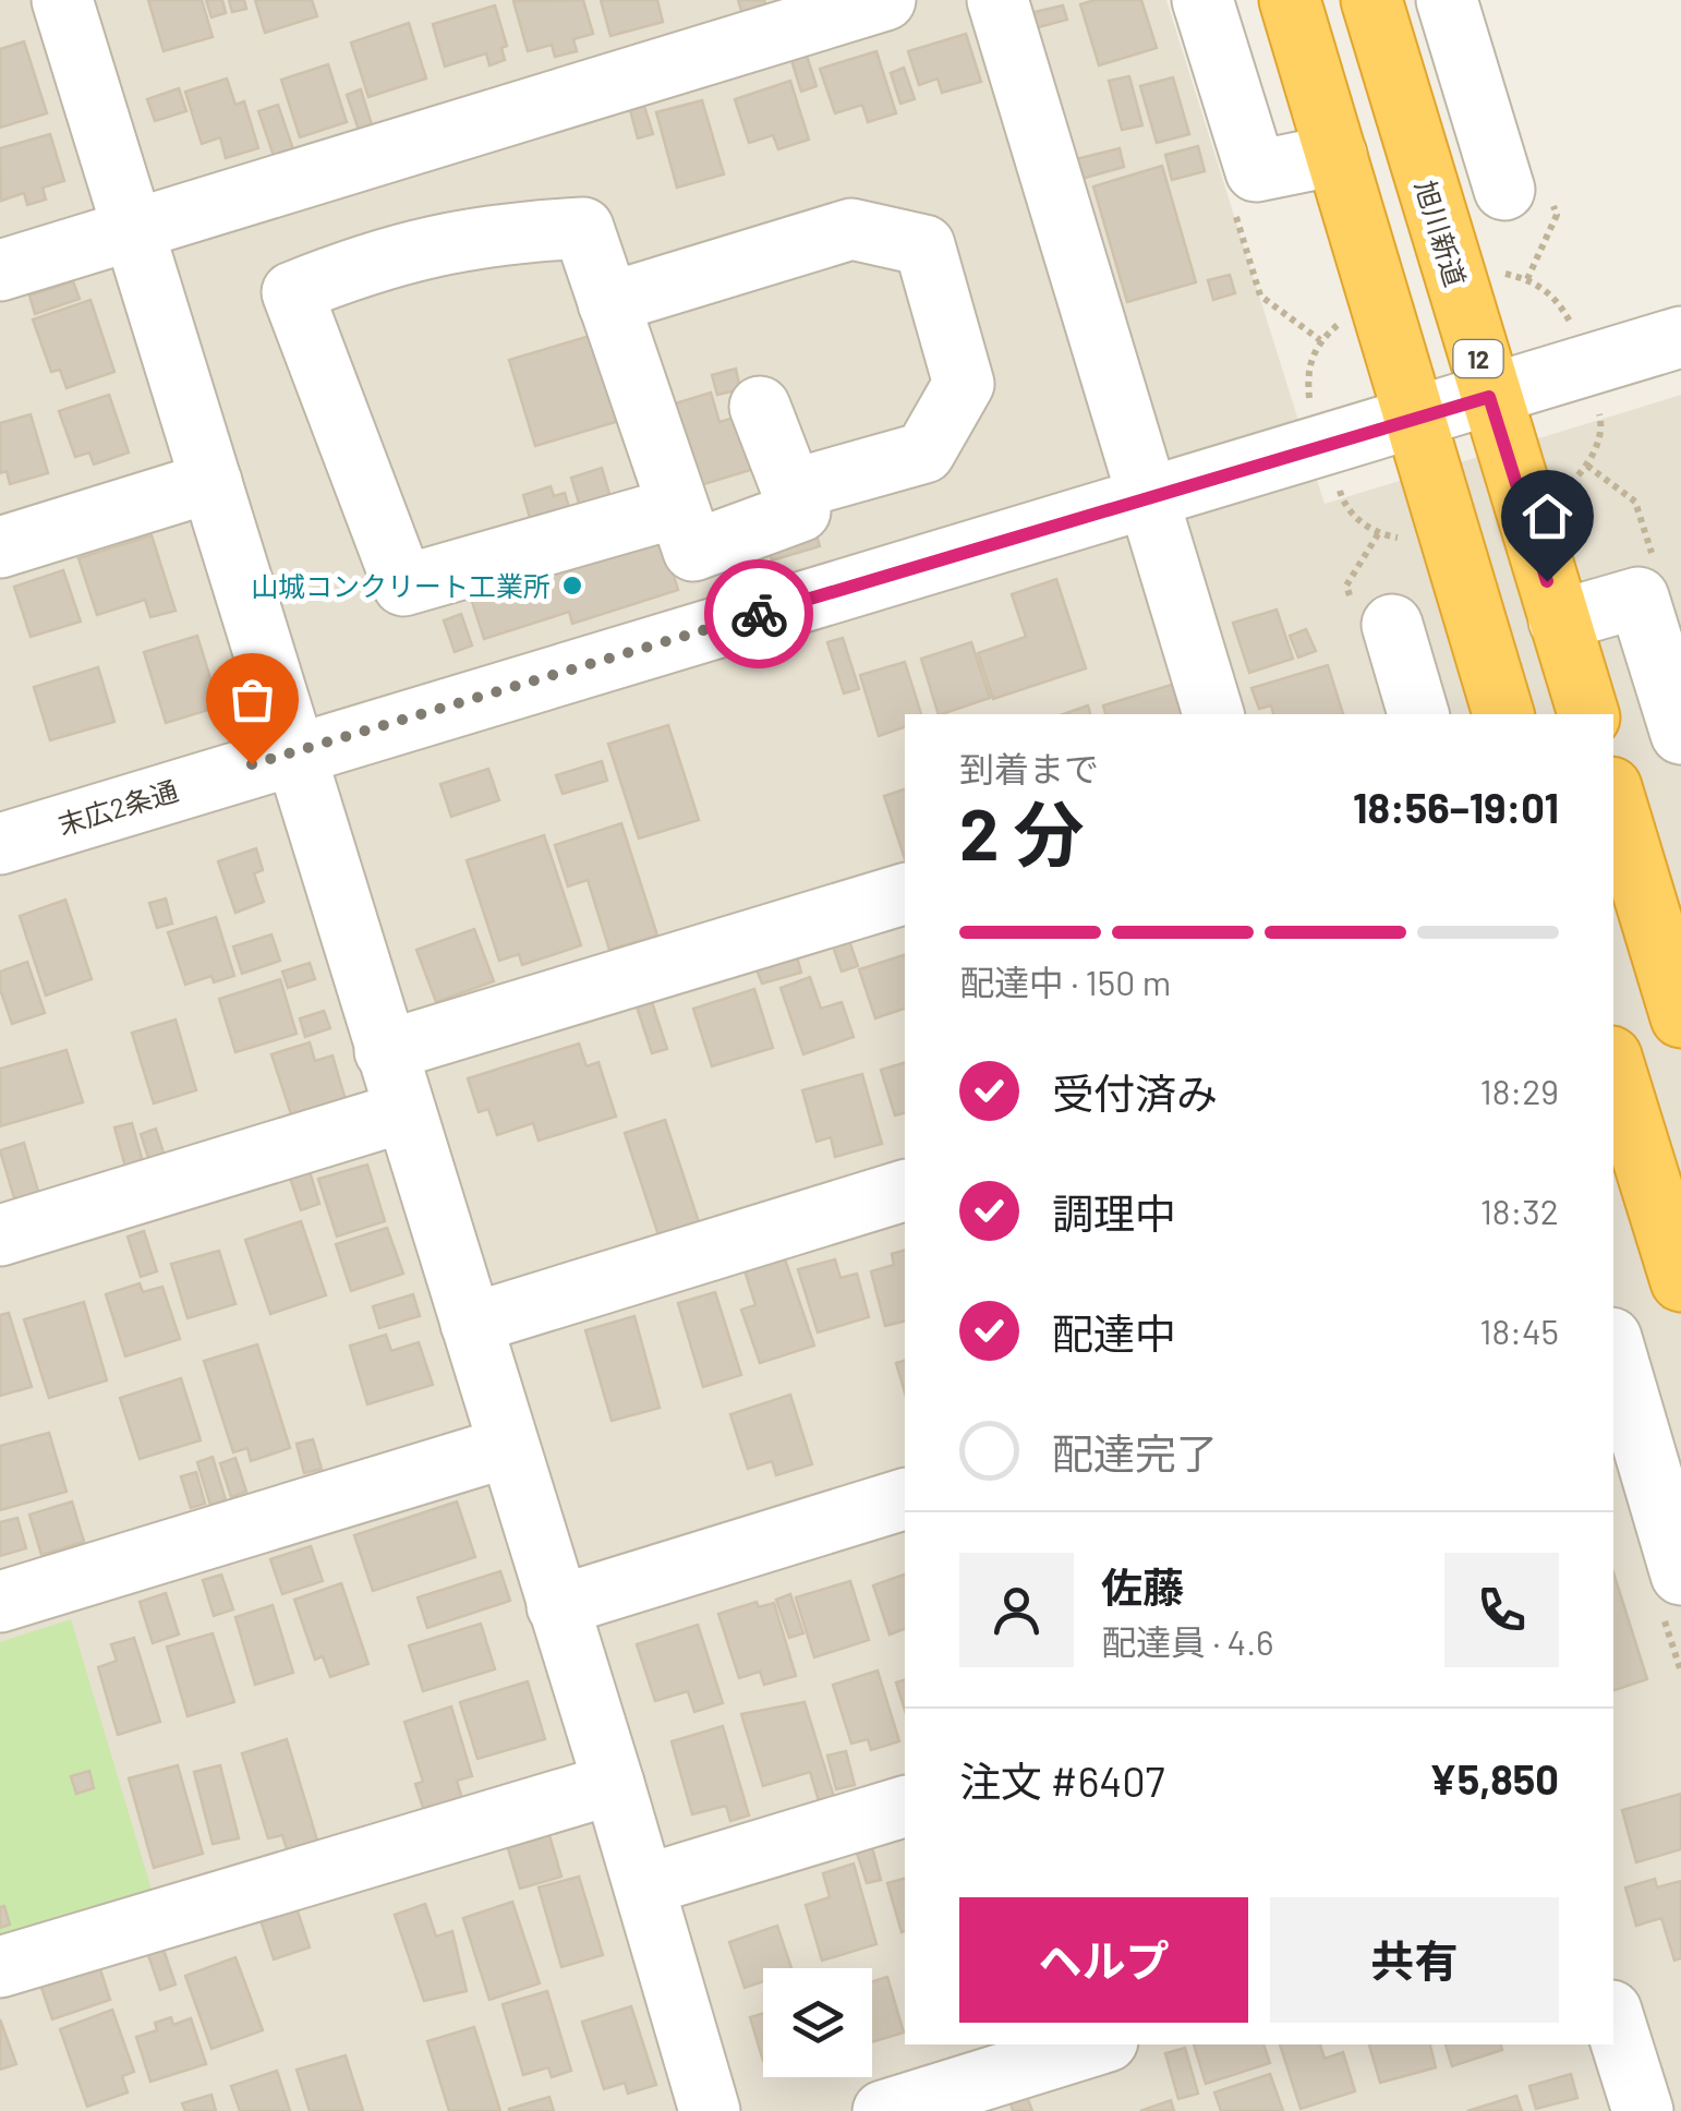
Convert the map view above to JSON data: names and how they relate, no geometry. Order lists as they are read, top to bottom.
{
  "streets": {
    "highway": ["旭川新道", "12"],
    "street": ["末広2条通"]
  },
  "crossings": [
    ["旭川新道", "末広2条通"]
  ],
  "places": ["山城コンクリート工業所"],
  "page": {
    "heading": ["2 分", "到着まで", "18:56–19:01"],
    "panel": [
      "佐藤",
      "配達員 · 4.6",
      "注文 #6407",
      "¥5,850"
    ],
    "bar": "配達中 · 150 m",
    "list": [
      ["受付済み", "18:29"],
      ["調理中", "18:32"],
      ["配達中", "18:45"],
      "配達完了"
    ],
    "buttons": ["ヘルプ", "共有"]
  }
}
